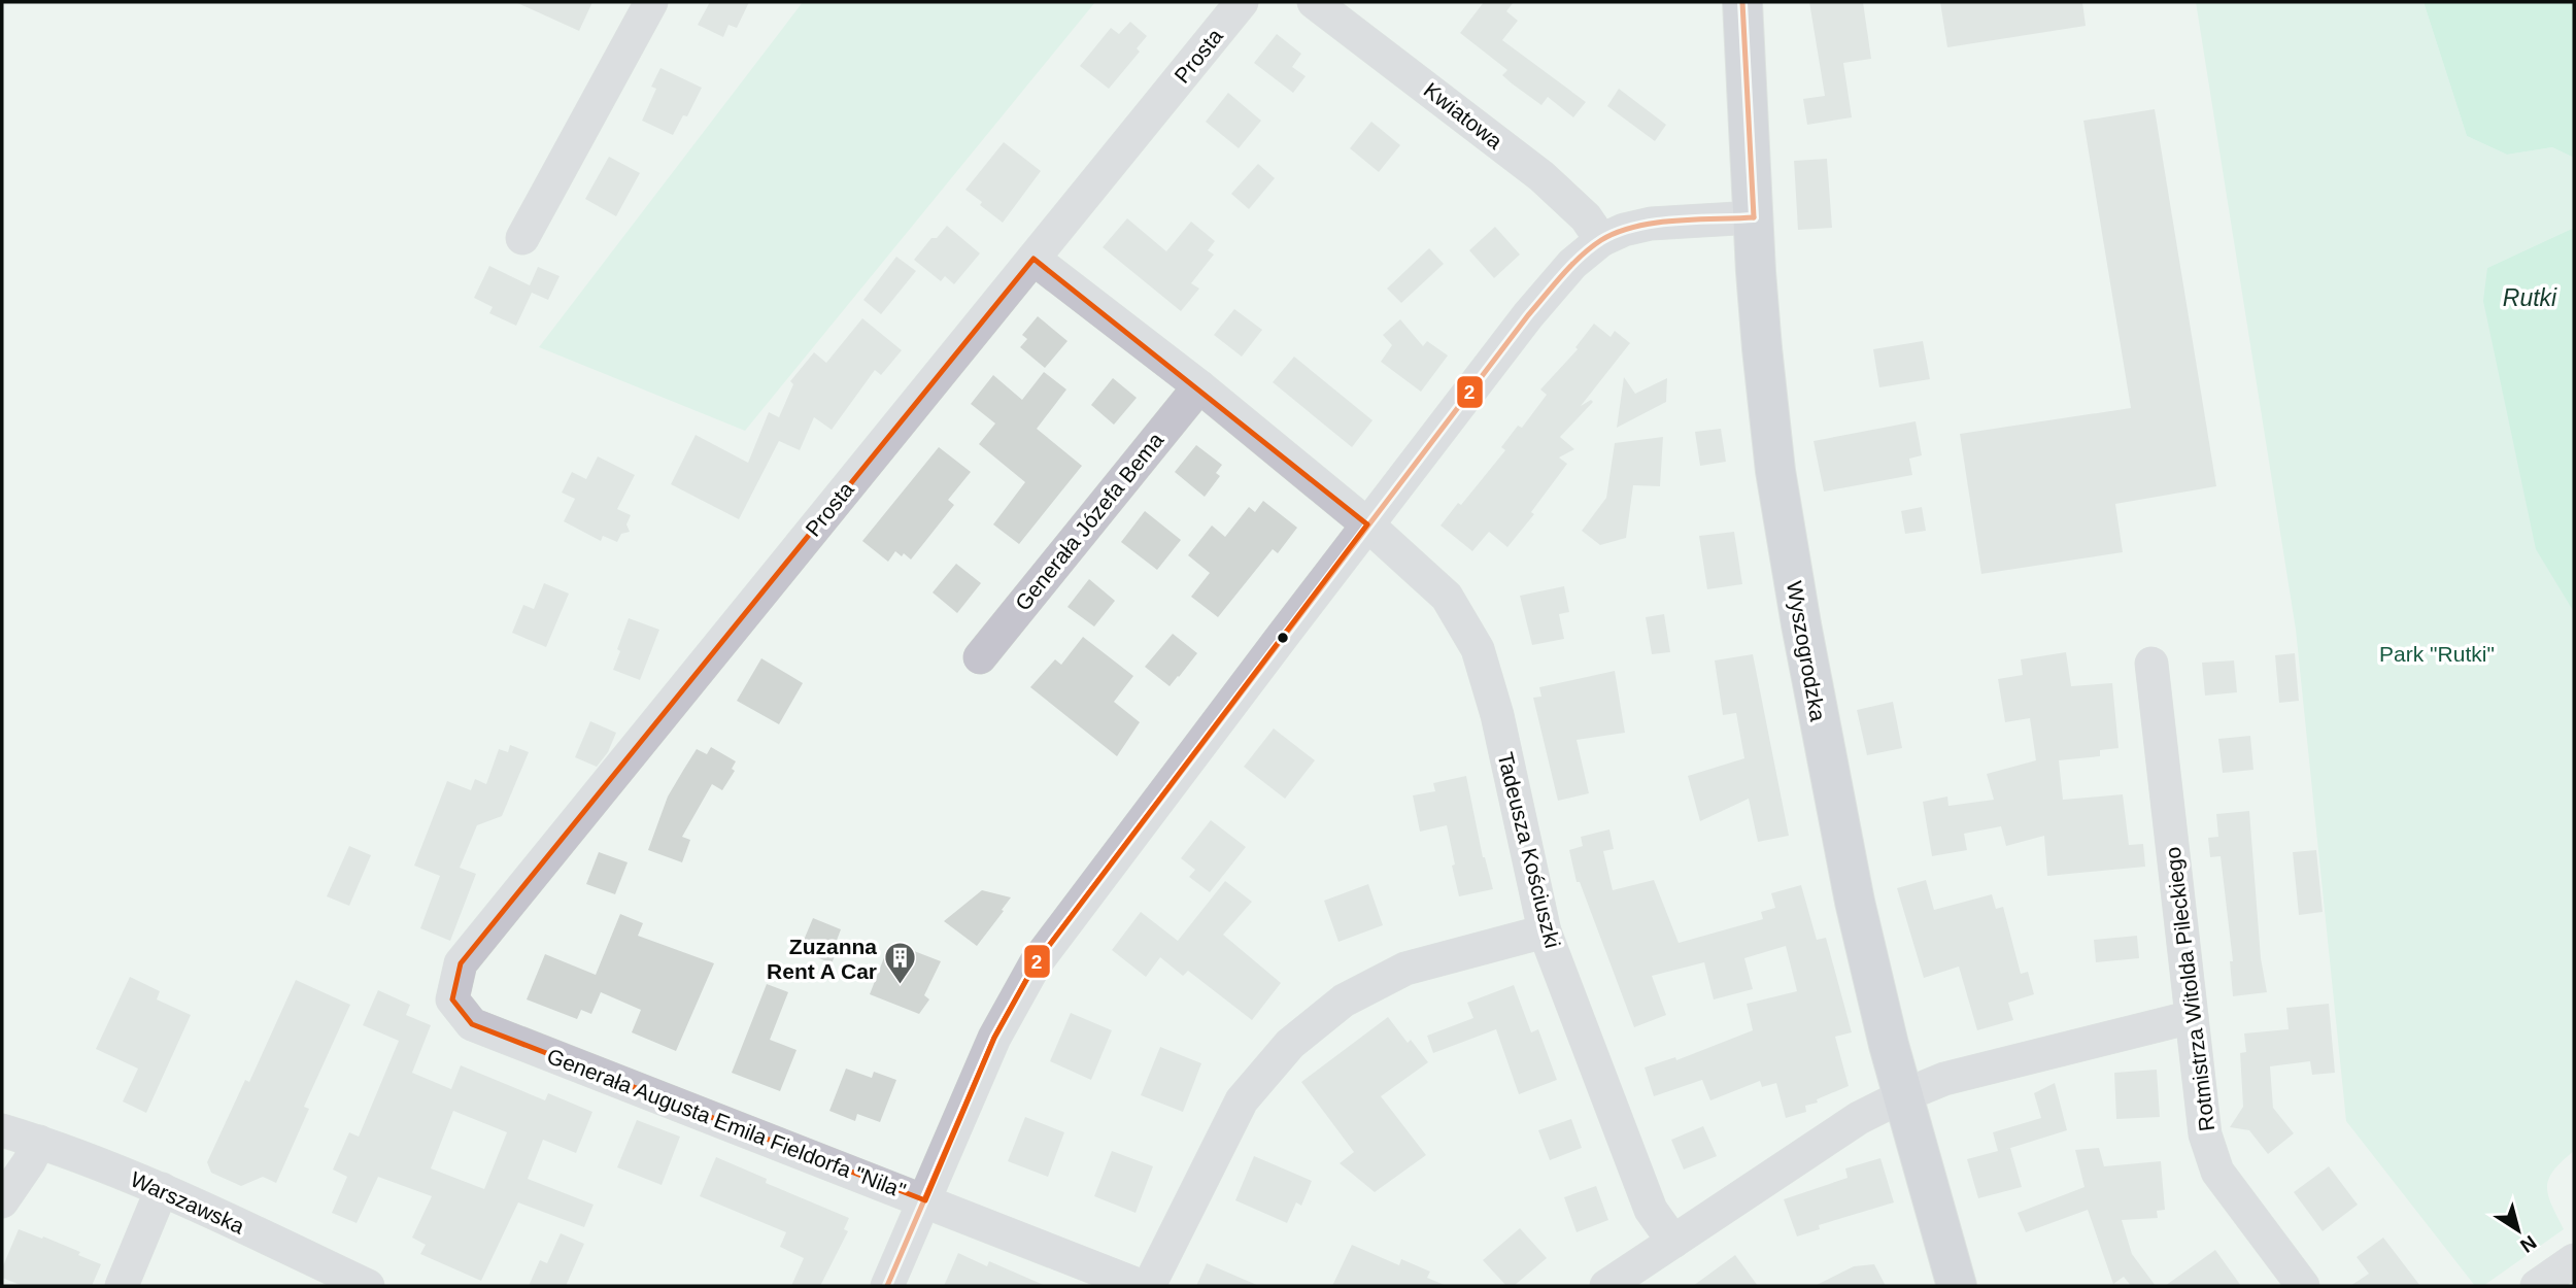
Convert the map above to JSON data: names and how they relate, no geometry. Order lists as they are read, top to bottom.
{
  "streets": {
    "main road": ["Wyszogrodzka"],
    "street": [
      "Prosta",
      "Kwiatowa",
      "Generała Józefa Bema",
      "Tadeusza Kościuszki",
      "Rotmistrza Witolda Pileckiego",
      "Generała Augusta Emila Fieldorfa \"Nila\"",
      "Warszawska"
    ]
  },
  "crossings": [
    ["Prosta", "Tadeusza Kościuszki"],
    ["Prosta", "Generała Augusta Emila Fieldorfa \"Nila\""],
    ["Generała Józefa Bema", "Tadeusza Kościuszki"]
  ],
  "water": ["Rutki"],
  "parks": ["Park \"Rutki\""],
  "places": {
    "building": ["Zuzanna Rent A Car"]
  },
  "lines": ["transit line 2"],
  "north": "bottom right"
}
